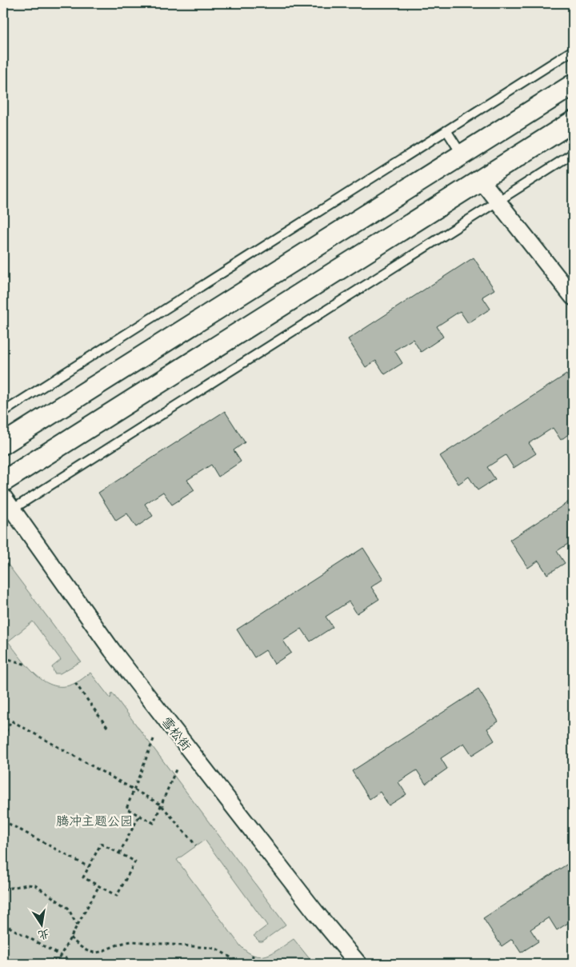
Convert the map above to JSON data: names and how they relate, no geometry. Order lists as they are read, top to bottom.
{
  "streets": {
    "street": ["雪松街"]
  },
  "parks": ["腾冲主题公园"],
  "north": "bottom"
}
